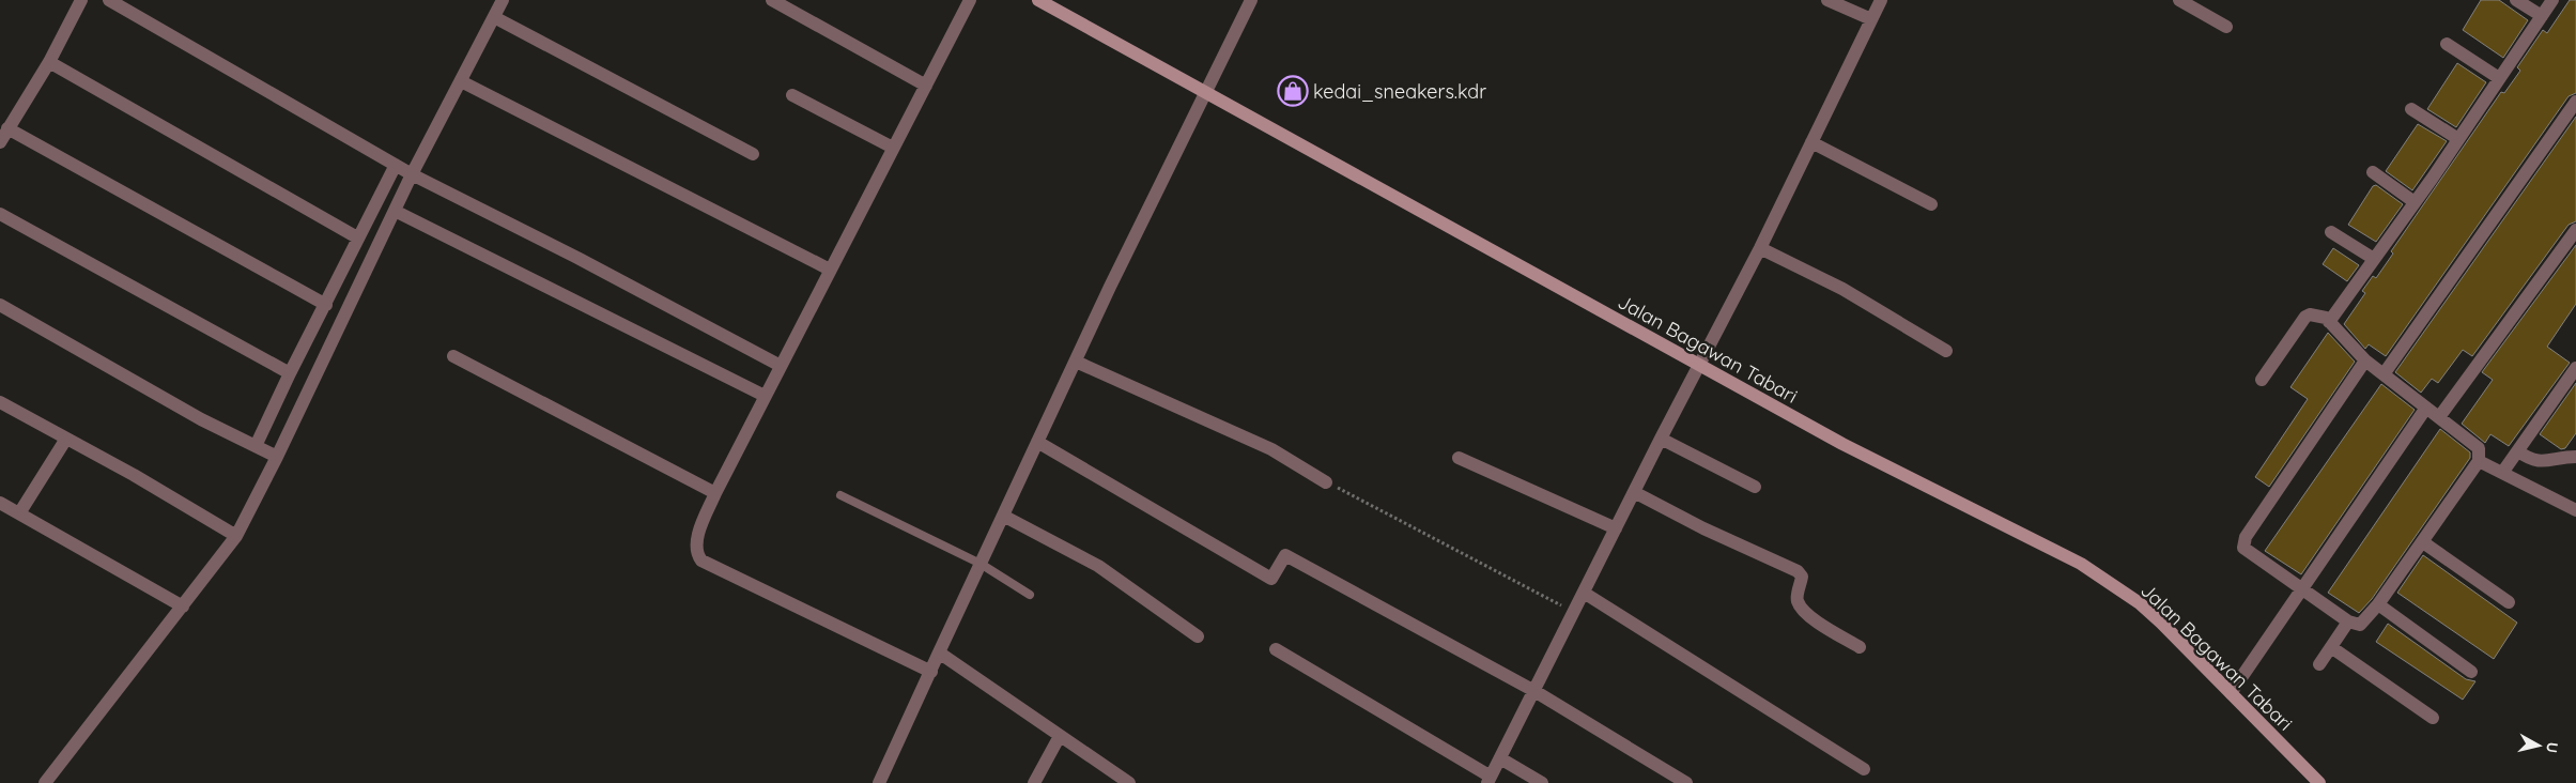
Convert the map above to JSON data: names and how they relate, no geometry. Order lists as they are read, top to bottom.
{
  "streets": {
    "street": ["Jalan Bagawan Tabari"]
  },
  "places": {
    "shop": ["kedai_sneakers.kdr"]
  },
  "north": "right"
}
